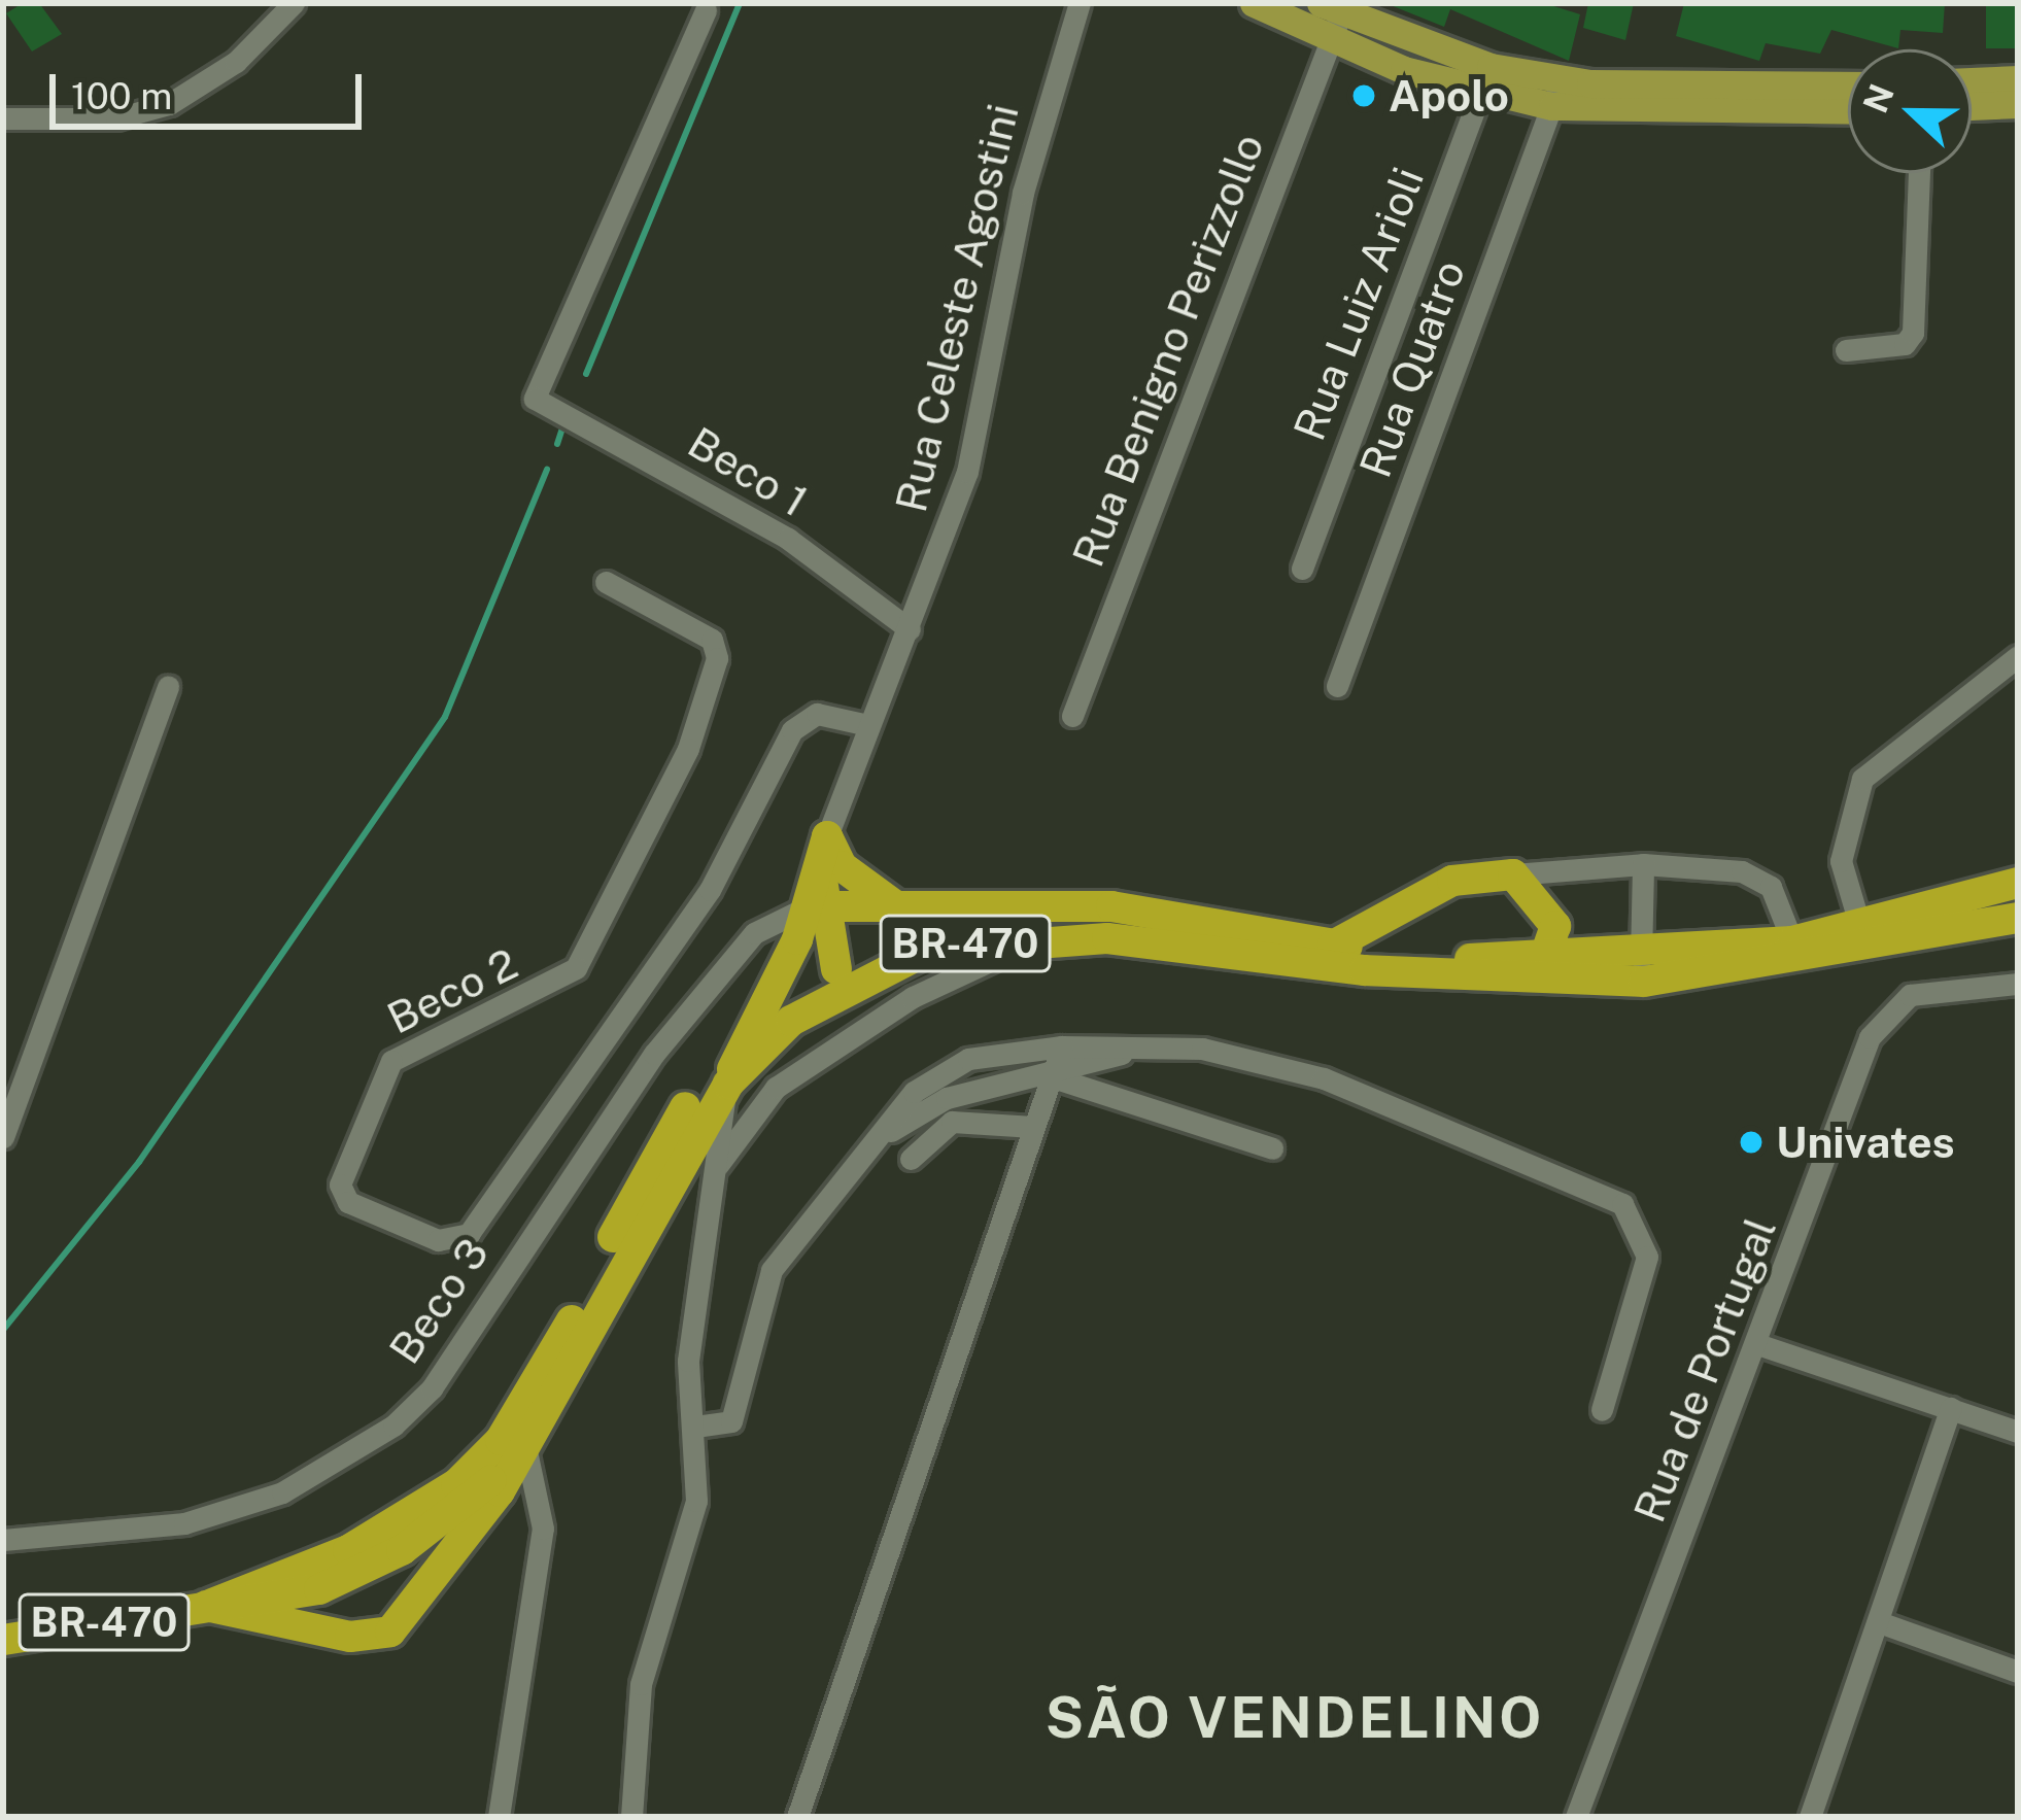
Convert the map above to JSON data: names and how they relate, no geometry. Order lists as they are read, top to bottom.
{
  "streets": {
    "highway": ["BR-470"],
    "street": [
      "Rua Luiz Arioli",
      "Rua Celeste Agostini",
      "Rua Benigno Perizzollo",
      "Rua Quatro",
      "Beco 1",
      "Beco 2",
      "Beco 3",
      "Rua de Portugal"
    ]
  },
  "crossings": [
    ["Rua Celeste Agostini", "Beco 1"],
    ["Rua Celeste Agostini", "Beco 2"]
  ],
  "districts": ["SÃO VENDELINO"],
  "places": ["Apolo", "Univates"],
  "scale_bar": "100 m",
  "north": "left"
}
